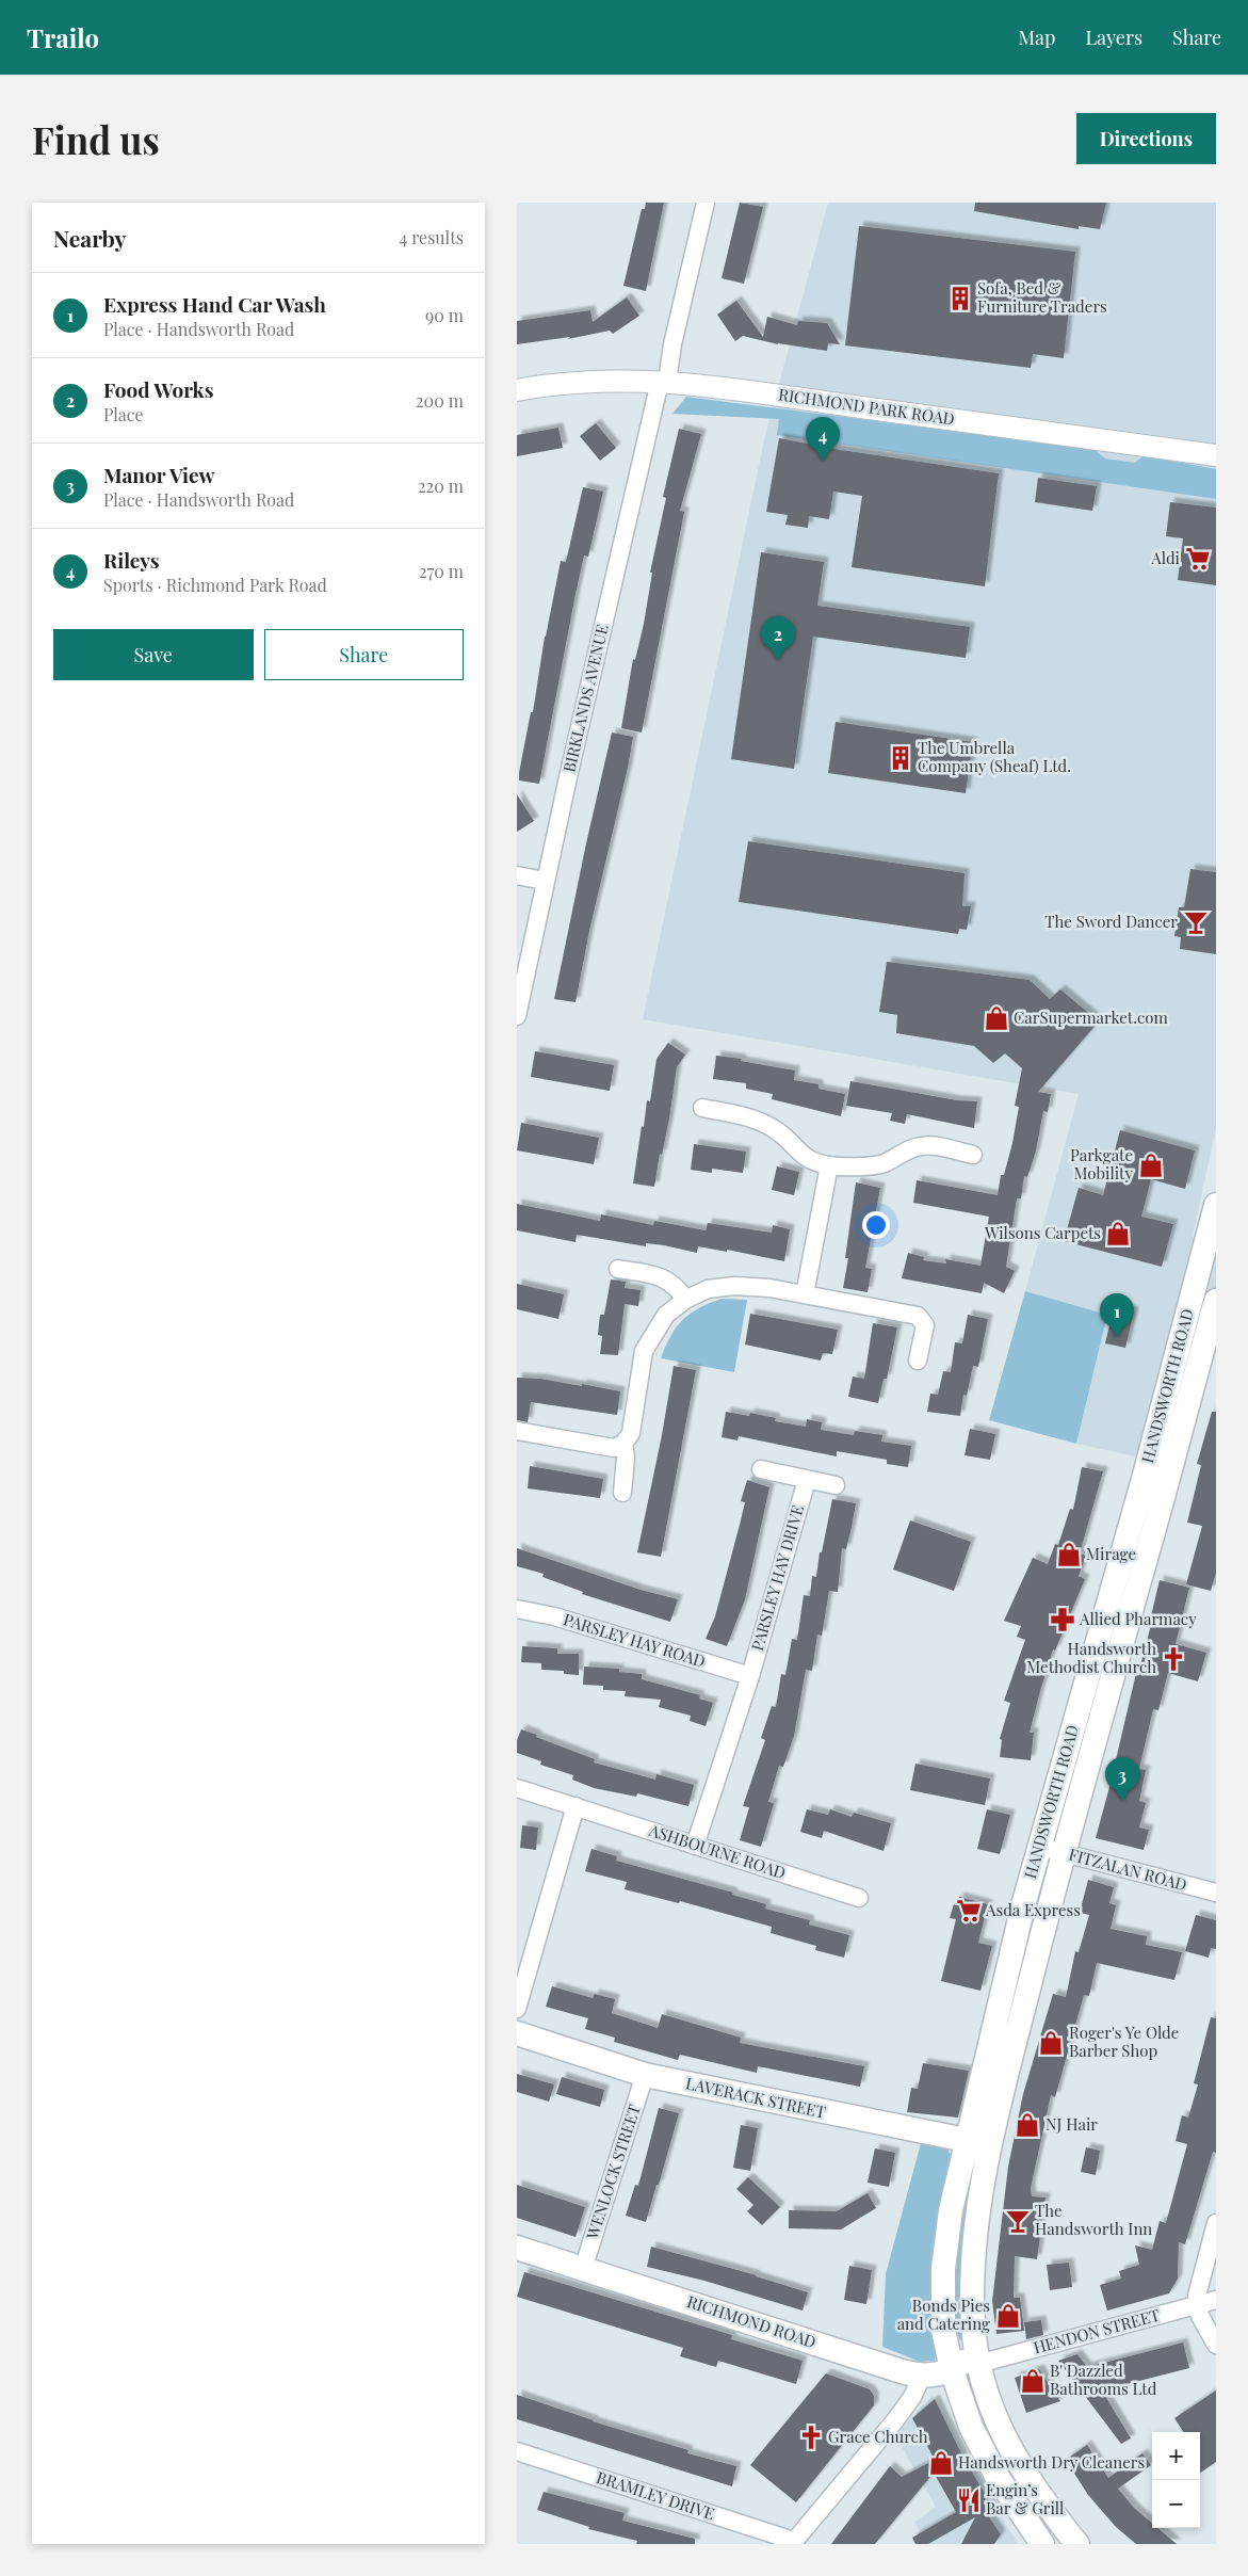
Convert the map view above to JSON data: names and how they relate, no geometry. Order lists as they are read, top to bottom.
{
  "streets": {
    "main road": ["HANDSWORTH ROAD", "LAVERACK STREET", "RICHMOND ROAD"],
    "street": [
      "RICHMOND PARK ROAD",
      "BIRKLANDS AVENUE",
      "PARSLEY HAY DRIVE",
      "PARSLEY HAY ROAD",
      "ASHBOURNE ROAD",
      "FITZALAN ROAD",
      "WENLOCK STREET",
      "HENDON STREET",
      "BRAMLEY DRIVE"
    ]
  },
  "crossings": [
    ["RICHMOND PARK ROAD", "BIRKLANDS AVENUE"],
    ["HANDSWORTH ROAD", "FITZALAN ROAD"],
    ["HANDSWORTH ROAD", "LAVERACK STREET"],
    ["HANDSWORTH ROAD", "RICHMOND ROAD"],
    ["HANDSWORTH ROAD", "HENDON STREET"],
    ["PARSLEY HAY DRIVE", "PARSLEY HAY ROAD"],
    ["PARSLEY HAY DRIVE", "ASHBOURNE ROAD"],
    ["LAVERACK STREET", "WENLOCK STREET"],
    ["WENLOCK STREET", "RICHMOND ROAD"]
  ],
  "places": {
    "building": ["Sofa, Bed & Furniture Traders", "The Umbrella Company (Sheaf) Ltd."],
    "supermarket": ["Aldi", "Asda Express"],
    "bar": ["The Sword Dancer", "The Handsworth Inn"],
    "shop": [
      "CarSupermarket.com",
      "Parkgate Mobility",
      "Wilsons Carpets",
      "Mirage",
      "Roger's Ye Olde Barber Shop",
      "NJ Hair",
      "Bonds Pies and Catering",
      "B' Dazzled Bathrooms Ltd",
      "Handsworth Dry Cleaners"
    ],
    "pharmacy": ["Allied Pharmacy"],
    "church": ["Handsworth Methodist Church", "Grace Church"],
    "restaurant": ["Engin’s Bar & Grill"]
  },
  "page": {
    "header": "Trailo",
    "nav": ["Map", "Layers", "Share"],
    "buttons": [
      "Directions",
      ["Save", "Share"]
    ],
    "title": "Find us",
    "heading": ["Nearby", "4 results"],
    "list": [
      {
        "mark": "1",
        "name": "Express Hand Car Wash",
        "note": "Place · Handsworth Road",
        "value": "90 m"
      },
      {
        "mark": "2",
        "name": "Food Works",
        "note": "Place",
        "value": "200 m"
      },
      {
        "mark": "3",
        "name": "Manor View",
        "note": "Place · Handsworth Road",
        "value": "220 m"
      },
      {
        "mark": "4",
        "name": "Rileys",
        "note": "Sports · Richmond Park Road",
        "value": "270 m"
      }
    ],
    "pins": [
      "4",
      "2",
      "1",
      "3"
    ],
    "map_buttons": ["+", "−"]
  }
}
